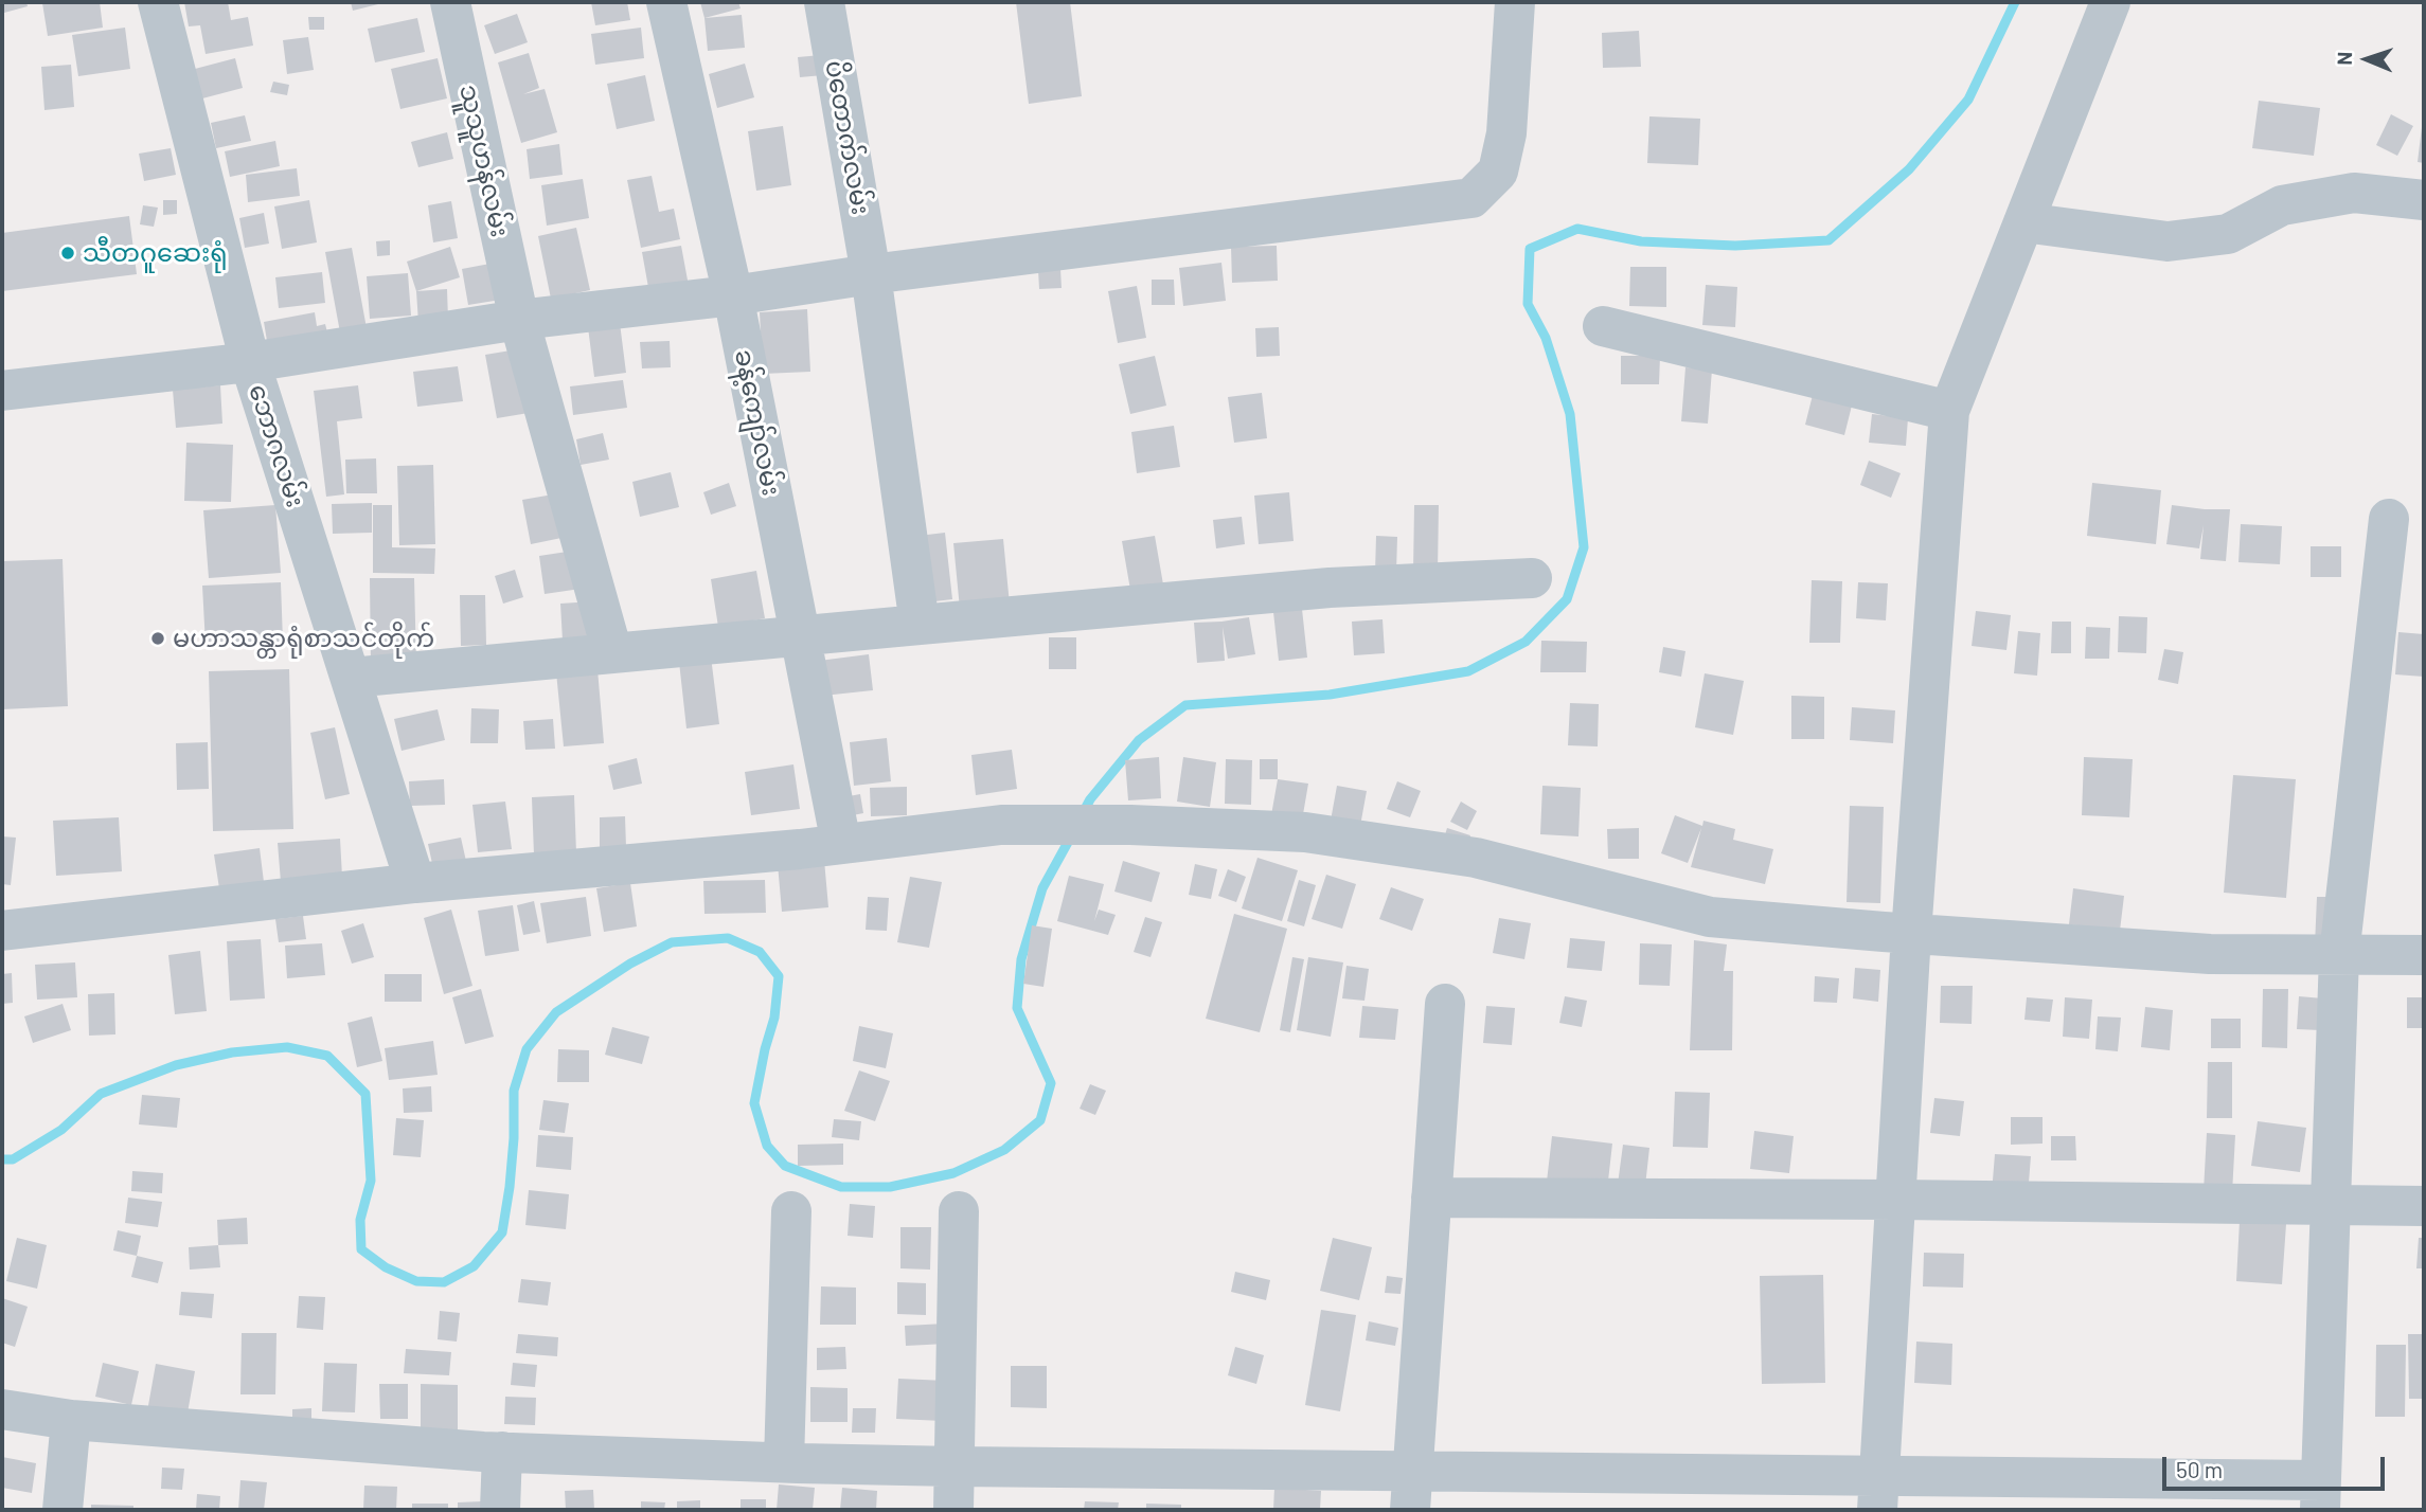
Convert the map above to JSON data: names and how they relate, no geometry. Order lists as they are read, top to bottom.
{
  "streets": {
    "street": [
      "ပိတောက်လမ်း",
      "သူသူဟန်လမ်း",
      "ခန့်ကျော်လမ်း",
      "ဘောဂလမ်း"
    ]
  },
  "places": ["သီတဂူဆေးရုံ", "မဟာသန္တာရုံစာသင်တိုက်"],
  "scale_bar": "50 m",
  "north": "left"
}
